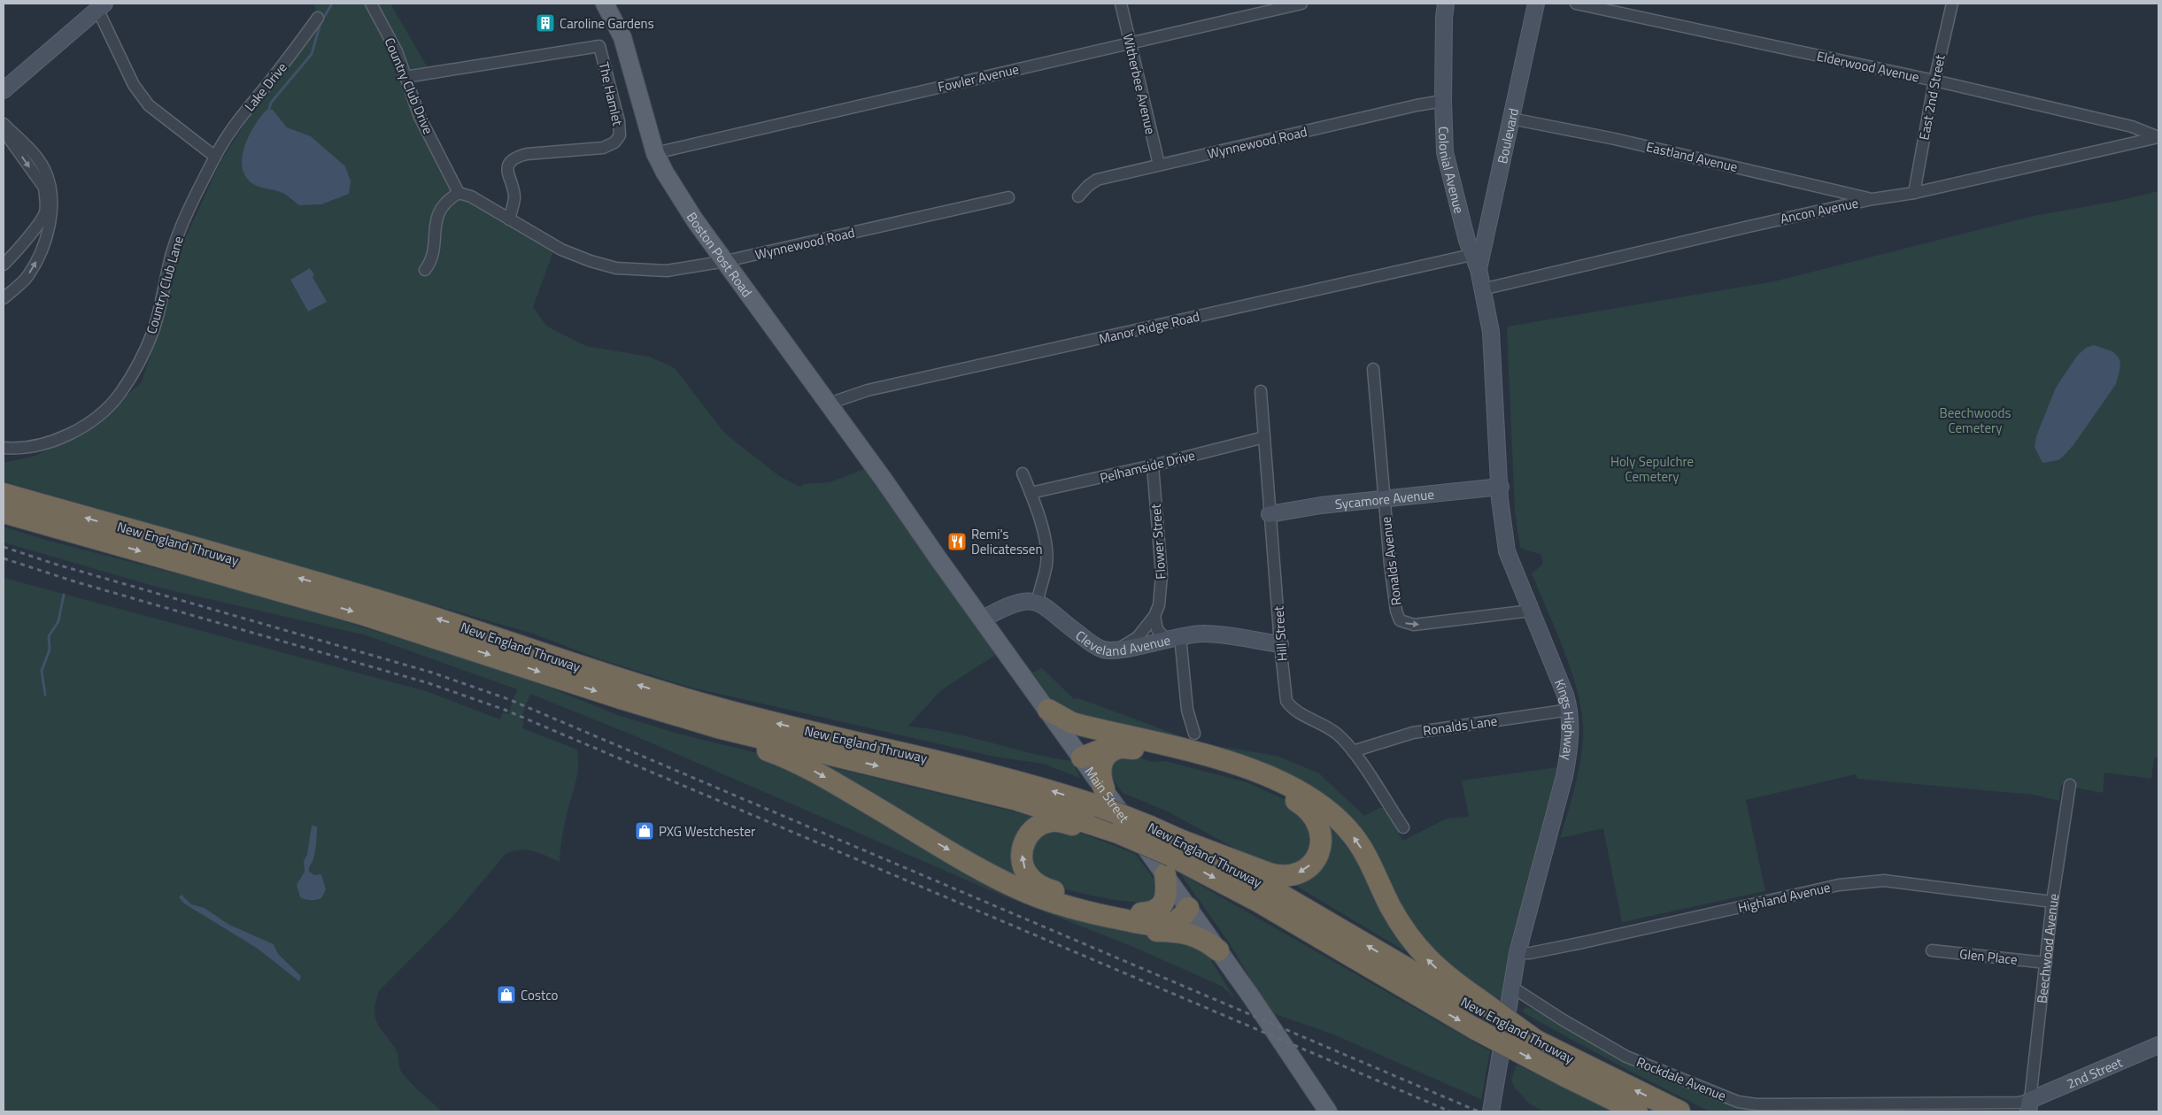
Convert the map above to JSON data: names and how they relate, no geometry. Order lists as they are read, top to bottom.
{
  "streets": {
    "highway": ["New England Thruway"],
    "main road": ["Boston Post Road", "Main Street"],
    "street": [
      "Elderwood Avenue",
      "Fowler Avenue",
      "Witherbee Avenue",
      "Country Club Drive",
      "Lake Drive",
      "The Hamlet",
      "East 2nd Street",
      "Boulevard",
      "Wynnewood Road",
      "Eastland Avenue",
      "Colonial Avenue",
      "Ancon Avenue",
      "Country Club Lane",
      "Manor Ridge Road",
      "Pelhamside Drive",
      "Sycamore Avenue",
      "Flower Street",
      "Ronalds Avenue",
      "Cleveland Avenue",
      "Hill Street",
      "Kings Highway",
      "Ronalds Lane",
      "Highland Avenue",
      "Beechwood Avenue",
      "Glen Place",
      "2nd Street",
      "Rockdale Avenue"
    ]
  },
  "crossings": [
    ["Elderwood Avenue", "East 2nd Street"],
    ["Elderwood Avenue", "Ancon Avenue"],
    ["Fowler Avenue", "Witherbee Avenue"],
    ["Fowler Avenue", "Boston Post Road"],
    ["Witherbee Avenue", "Wynnewood Road"],
    ["Country Club Drive", "The Hamlet"],
    ["Country Club Drive", "Wynnewood Road"],
    ["Lake Drive", "Country Club Lane"],
    ["The Hamlet", "Wynnewood Road"],
    ["East 2nd Street", "Ancon Avenue"],
    ["Boulevard", "Eastland Avenue"],
    ["Boulevard", "Colonial Avenue"],
    ["Wynnewood Road", "Colonial Avenue"],
    ["Wynnewood Road", "Boston Post Road"],
    ["Eastland Avenue", "Ancon Avenue"],
    ["Colonial Avenue", "Ancon Avenue"],
    ["Colonial Avenue", "Manor Ridge Road"],
    ["Colonial Avenue", "Kings Highway"],
    ["Boston Post Road", "Manor Ridge Road"],
    ["Boston Post Road", "Main Street"],
    ["Pelhamside Drive", "Flower Street"],
    ["Pelhamside Drive", "Hill Street"],
    ["Sycamore Avenue", "Ronalds Avenue"],
    ["Sycamore Avenue", "Hill Street"],
    ["Sycamore Avenue", "Kings Highway"],
    ["Flower Street", "Cleveland Avenue"],
    ["New England Thruway", "Main Street"],
    ["Ronalds Avenue", "Kings Highway"],
    ["Cleveland Avenue", "Hill Street"],
    ["Hill Street", "Ronalds Lane"],
    ["Kings Highway", "Ronalds Lane"],
    ["Kings Highway", "Highland Avenue"],
    ["Kings Highway", "Rockdale Avenue"],
    ["Highland Avenue", "Beechwood Avenue"],
    ["Beechwood Avenue", "Glen Place"],
    ["Beechwood Avenue", "2nd Street"],
    ["Beechwood Avenue", "Rockdale Avenue"],
    ["2nd Street", "Rockdale Avenue"]
  ],
  "parks": ["Beechwoods Cemetery", "Holy Sepulchre Cemetery"],
  "places": {
    "building": ["Caroline Gardens"],
    "restaurant": ["Remi's Delicatessen"],
    "shop": ["PXG Westchester", "Costco"]
  }
}
